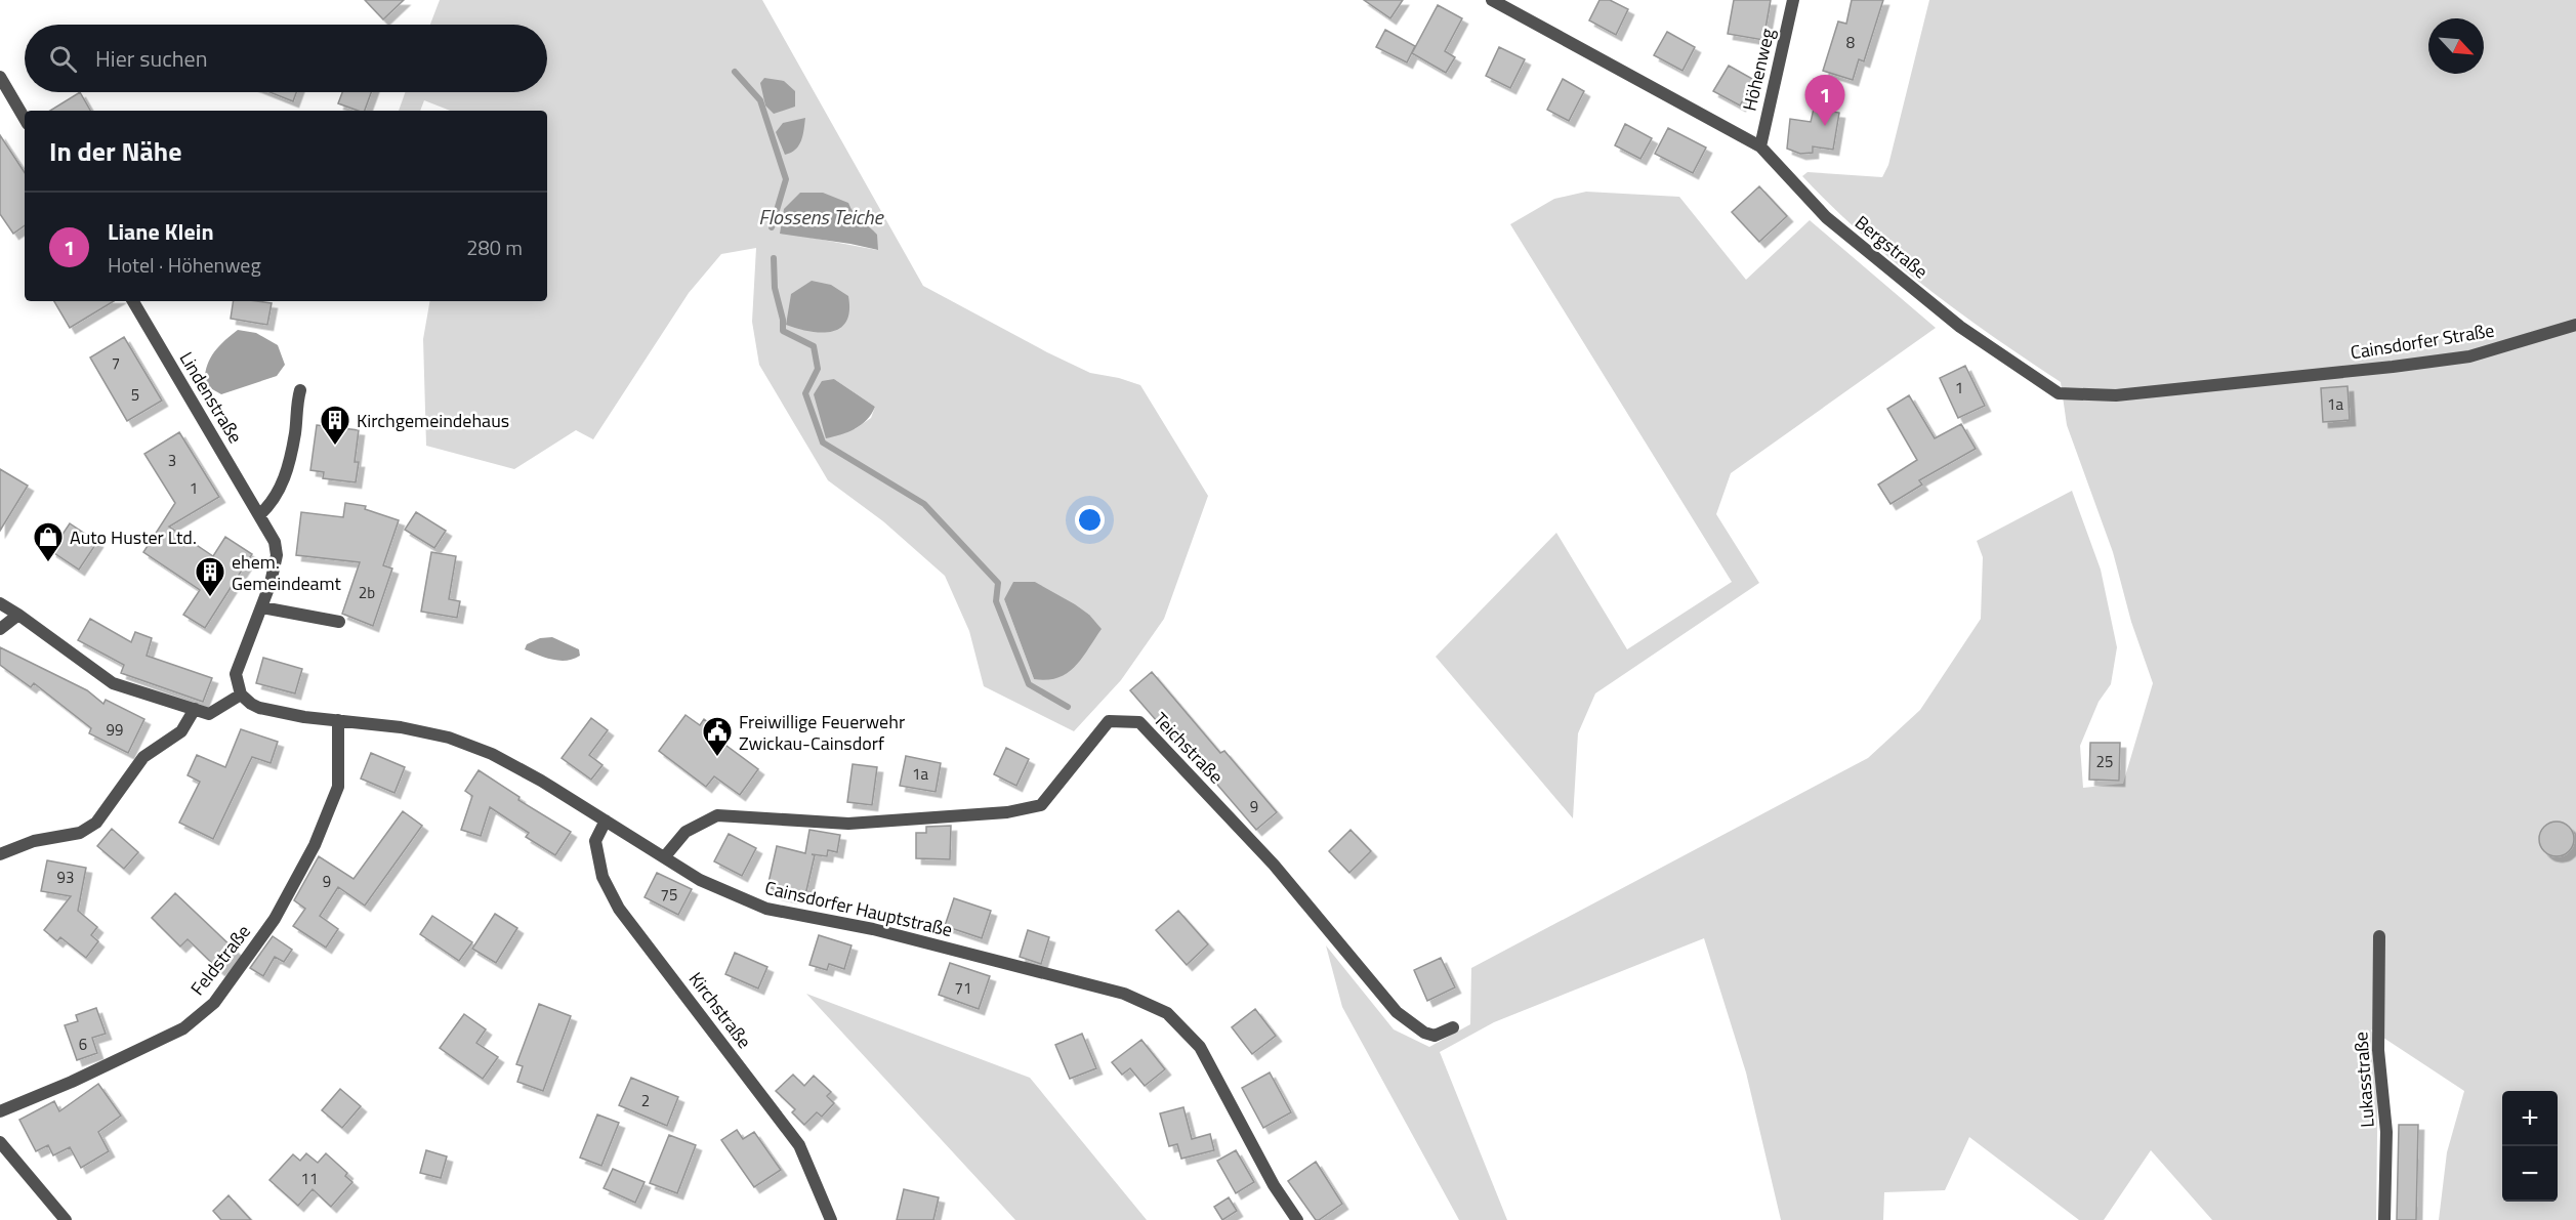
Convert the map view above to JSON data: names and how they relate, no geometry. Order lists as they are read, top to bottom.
{
  "streets": {
    "street": [
      "Höhenweg",
      "Bergstraße",
      "Cainsdorfer Straße",
      "Lindenstraße",
      "Teichstraße",
      "Cainsdorfer Hauptstraße",
      "Feldstraße",
      "Kirchstraße",
      "Lukasstraße"
    ]
  },
  "crossings": [
    ["Höhenweg", "Bergstraße"],
    ["Bergstraße", "Cainsdorfer Straße"],
    ["Lindenstraße", "Cainsdorfer Hauptstraße"],
    ["Teichstraße", "Cainsdorfer Hauptstraße"],
    ["Cainsdorfer Hauptstraße", "Feldstraße"],
    ["Cainsdorfer Hauptstraße", "Kirchstraße"]
  ],
  "water": ["Flossens Teiche"],
  "places": {
    "building": ["Kirchgemeindehaus", "ehem. Gemeindeamt"],
    "shop": ["Auto Huster Ltd."],
    "public building": ["Freiwillige Feuerwehr Zwickau-Cainsdorf"]
  },
  "house_numbers": [
    "8",
    "7",
    "1",
    "5",
    "1a",
    "3",
    "1",
    "2b",
    "99",
    "25",
    "1a",
    "9",
    "93",
    "9",
    "75",
    "71",
    "6",
    "2",
    "11"
  ],
  "north": "bottom right",
  "page": {
    "search": "Hier suchen",
    "pins": "1",
    "heading": "In der Nähe",
    "list": [
      {
        "mark": "1",
        "name": "Liane Klein",
        "note": "Hotel · Höhenweg",
        "value": "280 m"
      }
    ],
    "map_buttons": ["+", "−"]
  }
}
